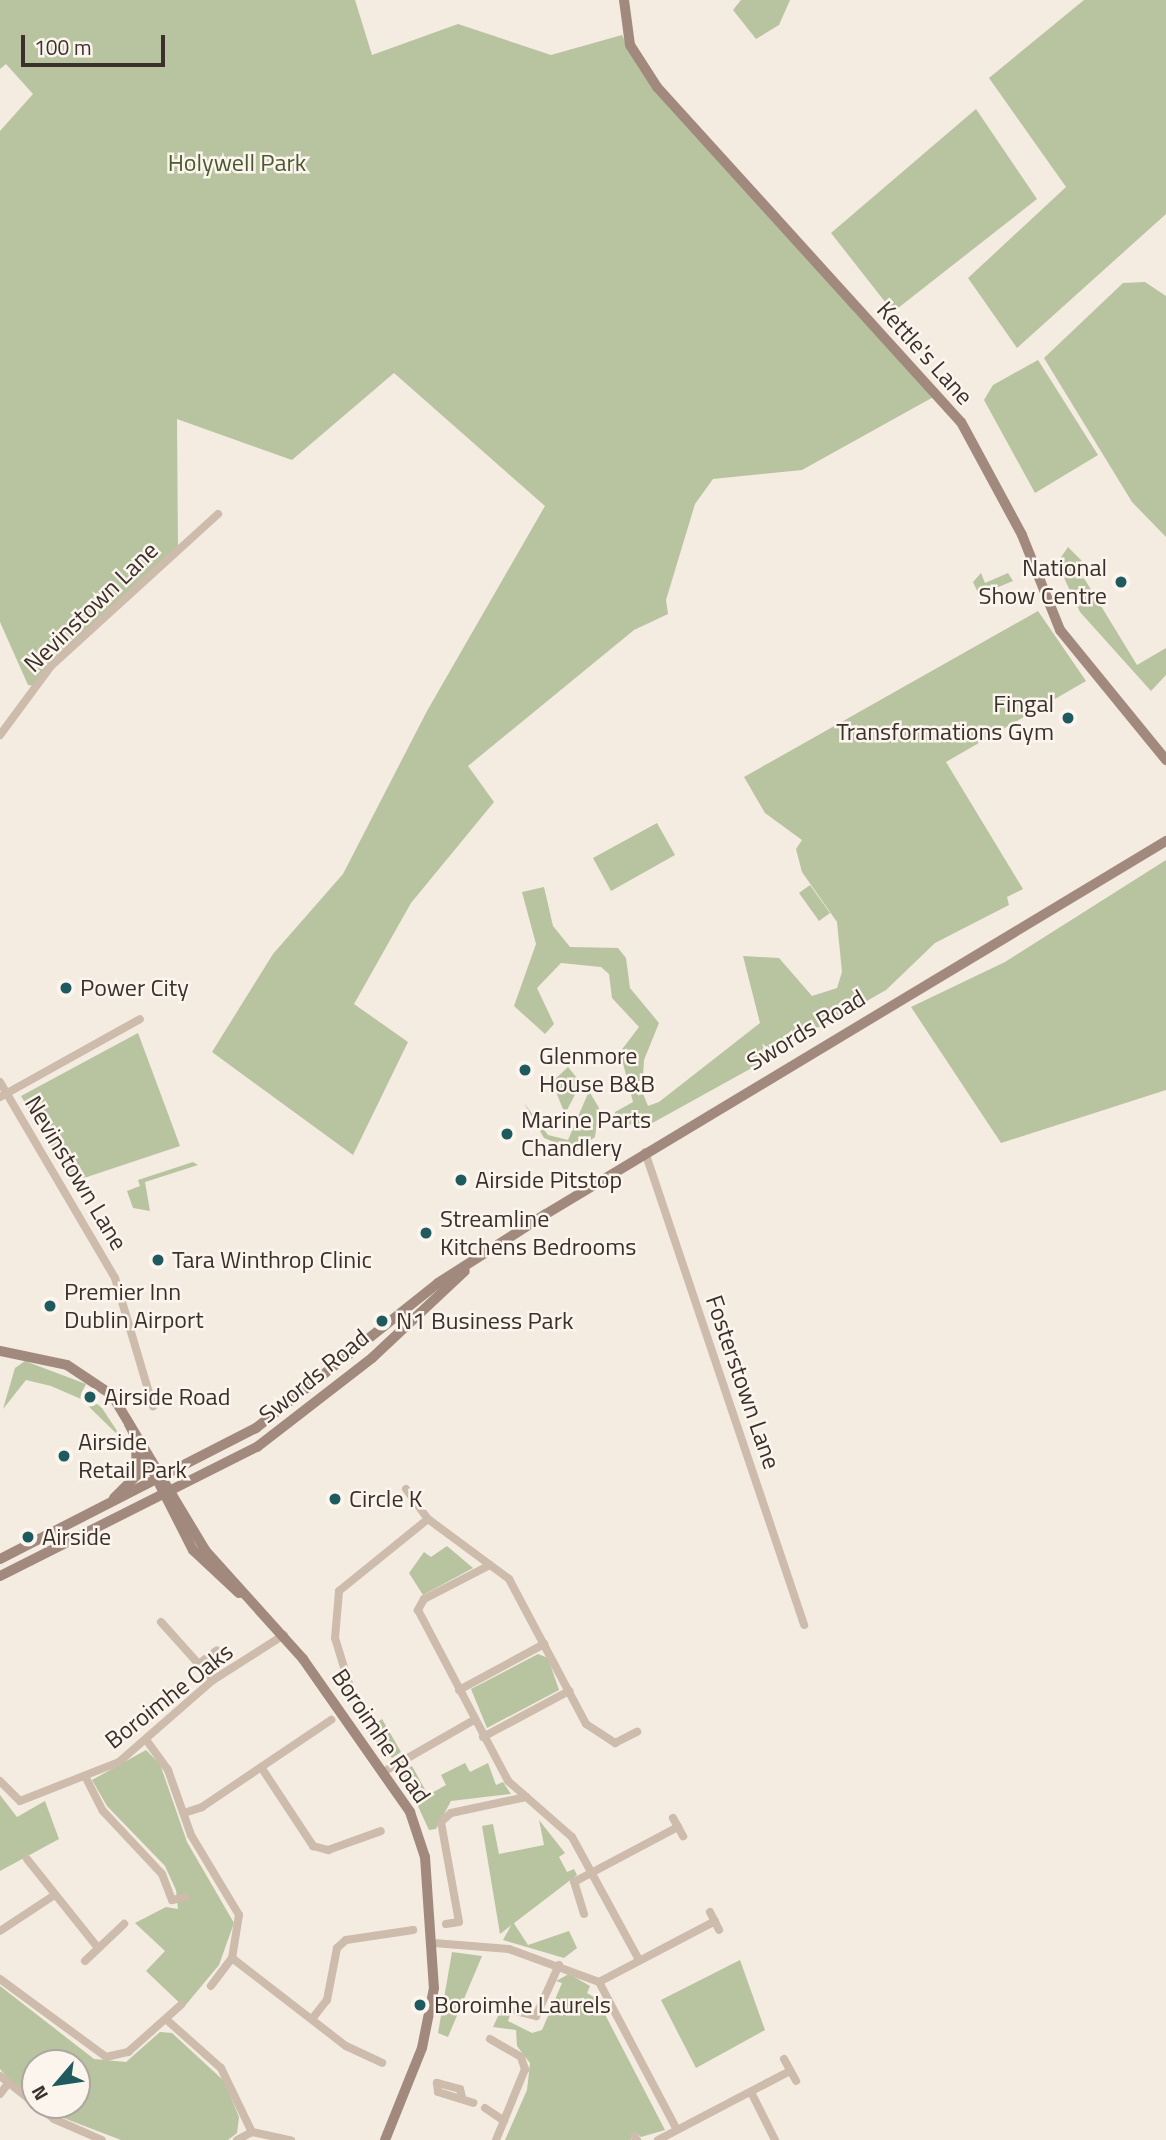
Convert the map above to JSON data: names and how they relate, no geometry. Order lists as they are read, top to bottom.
{
  "streets": {
    "street": [
      "Kettle's Lane",
      "Nevinstown Lane",
      "Swords Road",
      "Fosterstown Lane",
      "Boroimhe Oaks",
      "Boroimhe Road"
    ]
  },
  "crossings": [
    ["Swords Road", "Fosterstown Lane"],
    ["Swords Road", "Boroimhe Road"],
    ["Boroimhe Oaks", "Boroimhe Road"]
  ],
  "parks": ["Holywell Park"],
  "places": [
    "National Show Centre",
    "Fingal Transformations Gym",
    "Power City",
    "Glenmore House B&B",
    "Marine Parts Chandlery",
    "Airside Pitstop",
    "Streamline Kitchens Bedrooms",
    "Tara Winthrop Clinic",
    "Premier Inn Dublin Airport",
    "N1 Business Park",
    "Airside Road",
    "Airside Retail Park",
    "Circle K",
    "Airside",
    "Boroimhe Laurels"
  ],
  "scale_bar": "100 m",
  "north": "bottom left"
}
